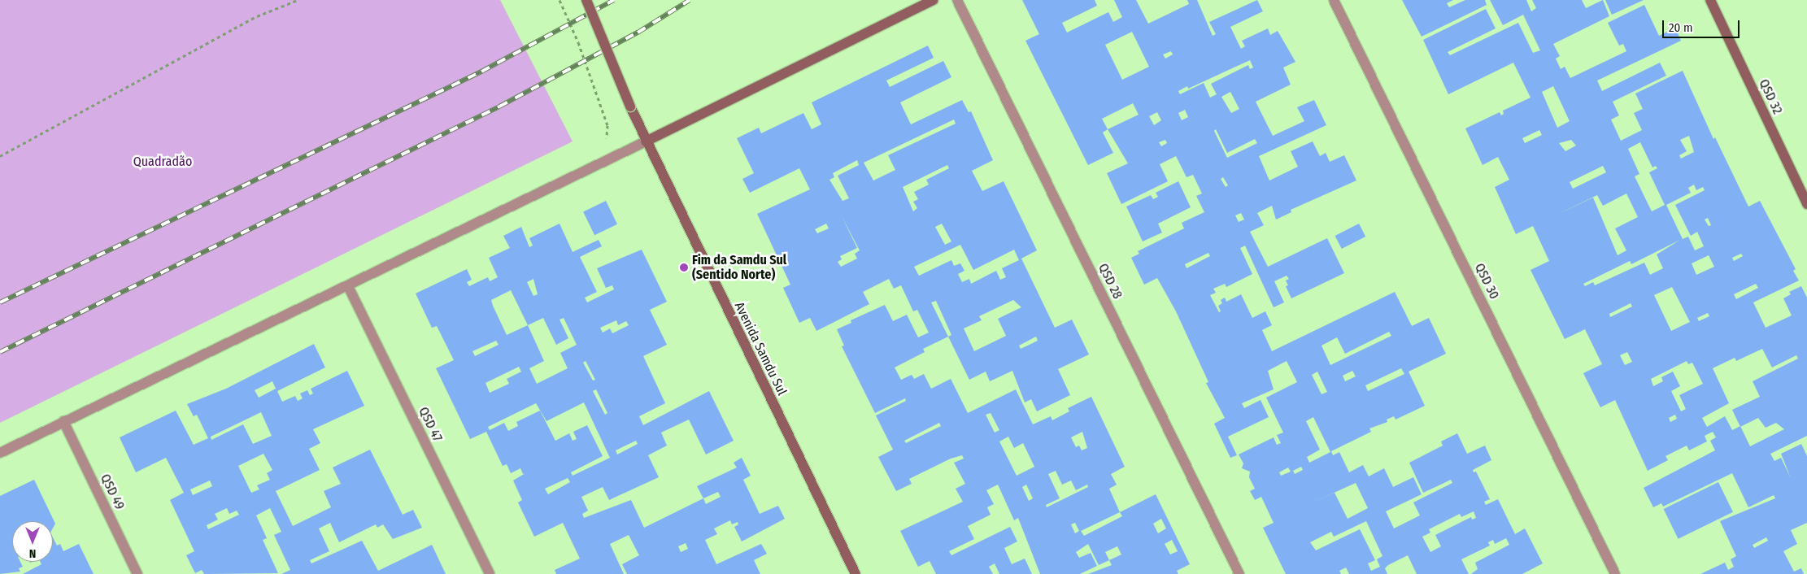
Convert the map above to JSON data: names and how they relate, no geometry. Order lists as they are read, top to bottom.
{
  "streets": {
    "street": [
      "QSD 32",
      "QSD 28",
      "QSD 30",
      "Avenida Samdu Sul",
      "QSD 47",
      "QSD 49"
    ]
  },
  "parks": ["Quadradão"],
  "places": ["Fim da Samdu Sul (Sentido Norte)"],
  "scale_bar": "20 m",
  "north": "bottom"
}
